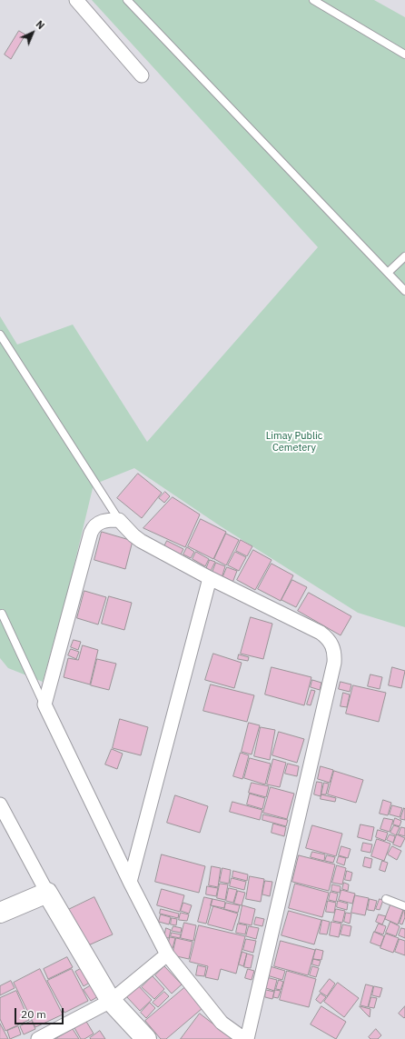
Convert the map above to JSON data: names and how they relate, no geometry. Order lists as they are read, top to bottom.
{
  "parks": ["Limay Public Cemetery"],
  "scale_bar": "20 m",
  "north": "top right"
}
